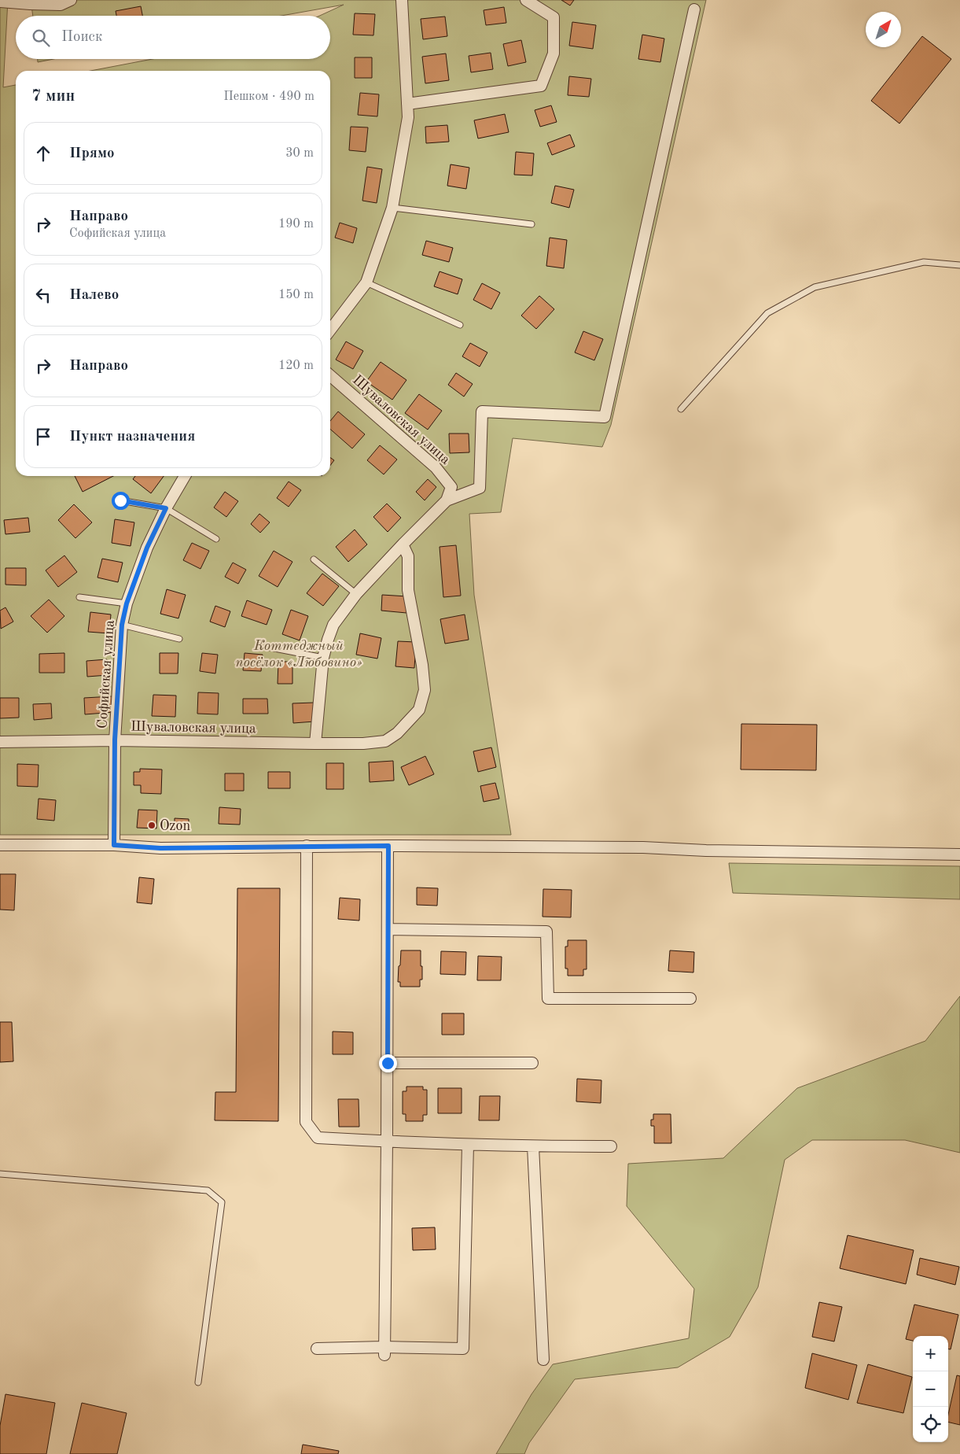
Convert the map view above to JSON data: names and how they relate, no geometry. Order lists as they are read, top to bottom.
{
  "streets": {
    "street": ["Шуваловская улица", "Софийская улица"]
  },
  "crossings": [
    ["Шуваловская улица", "Софийская улица"]
  ],
  "parks": ["Коттеджный посёлок «Любовино»"],
  "places": ["Ozon"],
  "north": "top right",
  "page": {
    "search": "Поиск",
    "heading": ["7 мин", "Пешком · 490 m"],
    "list": [
      ["Прямо", "30 m"],
      ["Направо", "Софийская улица", "190 m"],
      ["Налево", "150 m"],
      ["Направо", "120 m"],
      "Пункт назначения"
    ],
    "map_buttons": ["+", "−"]
  }
}
